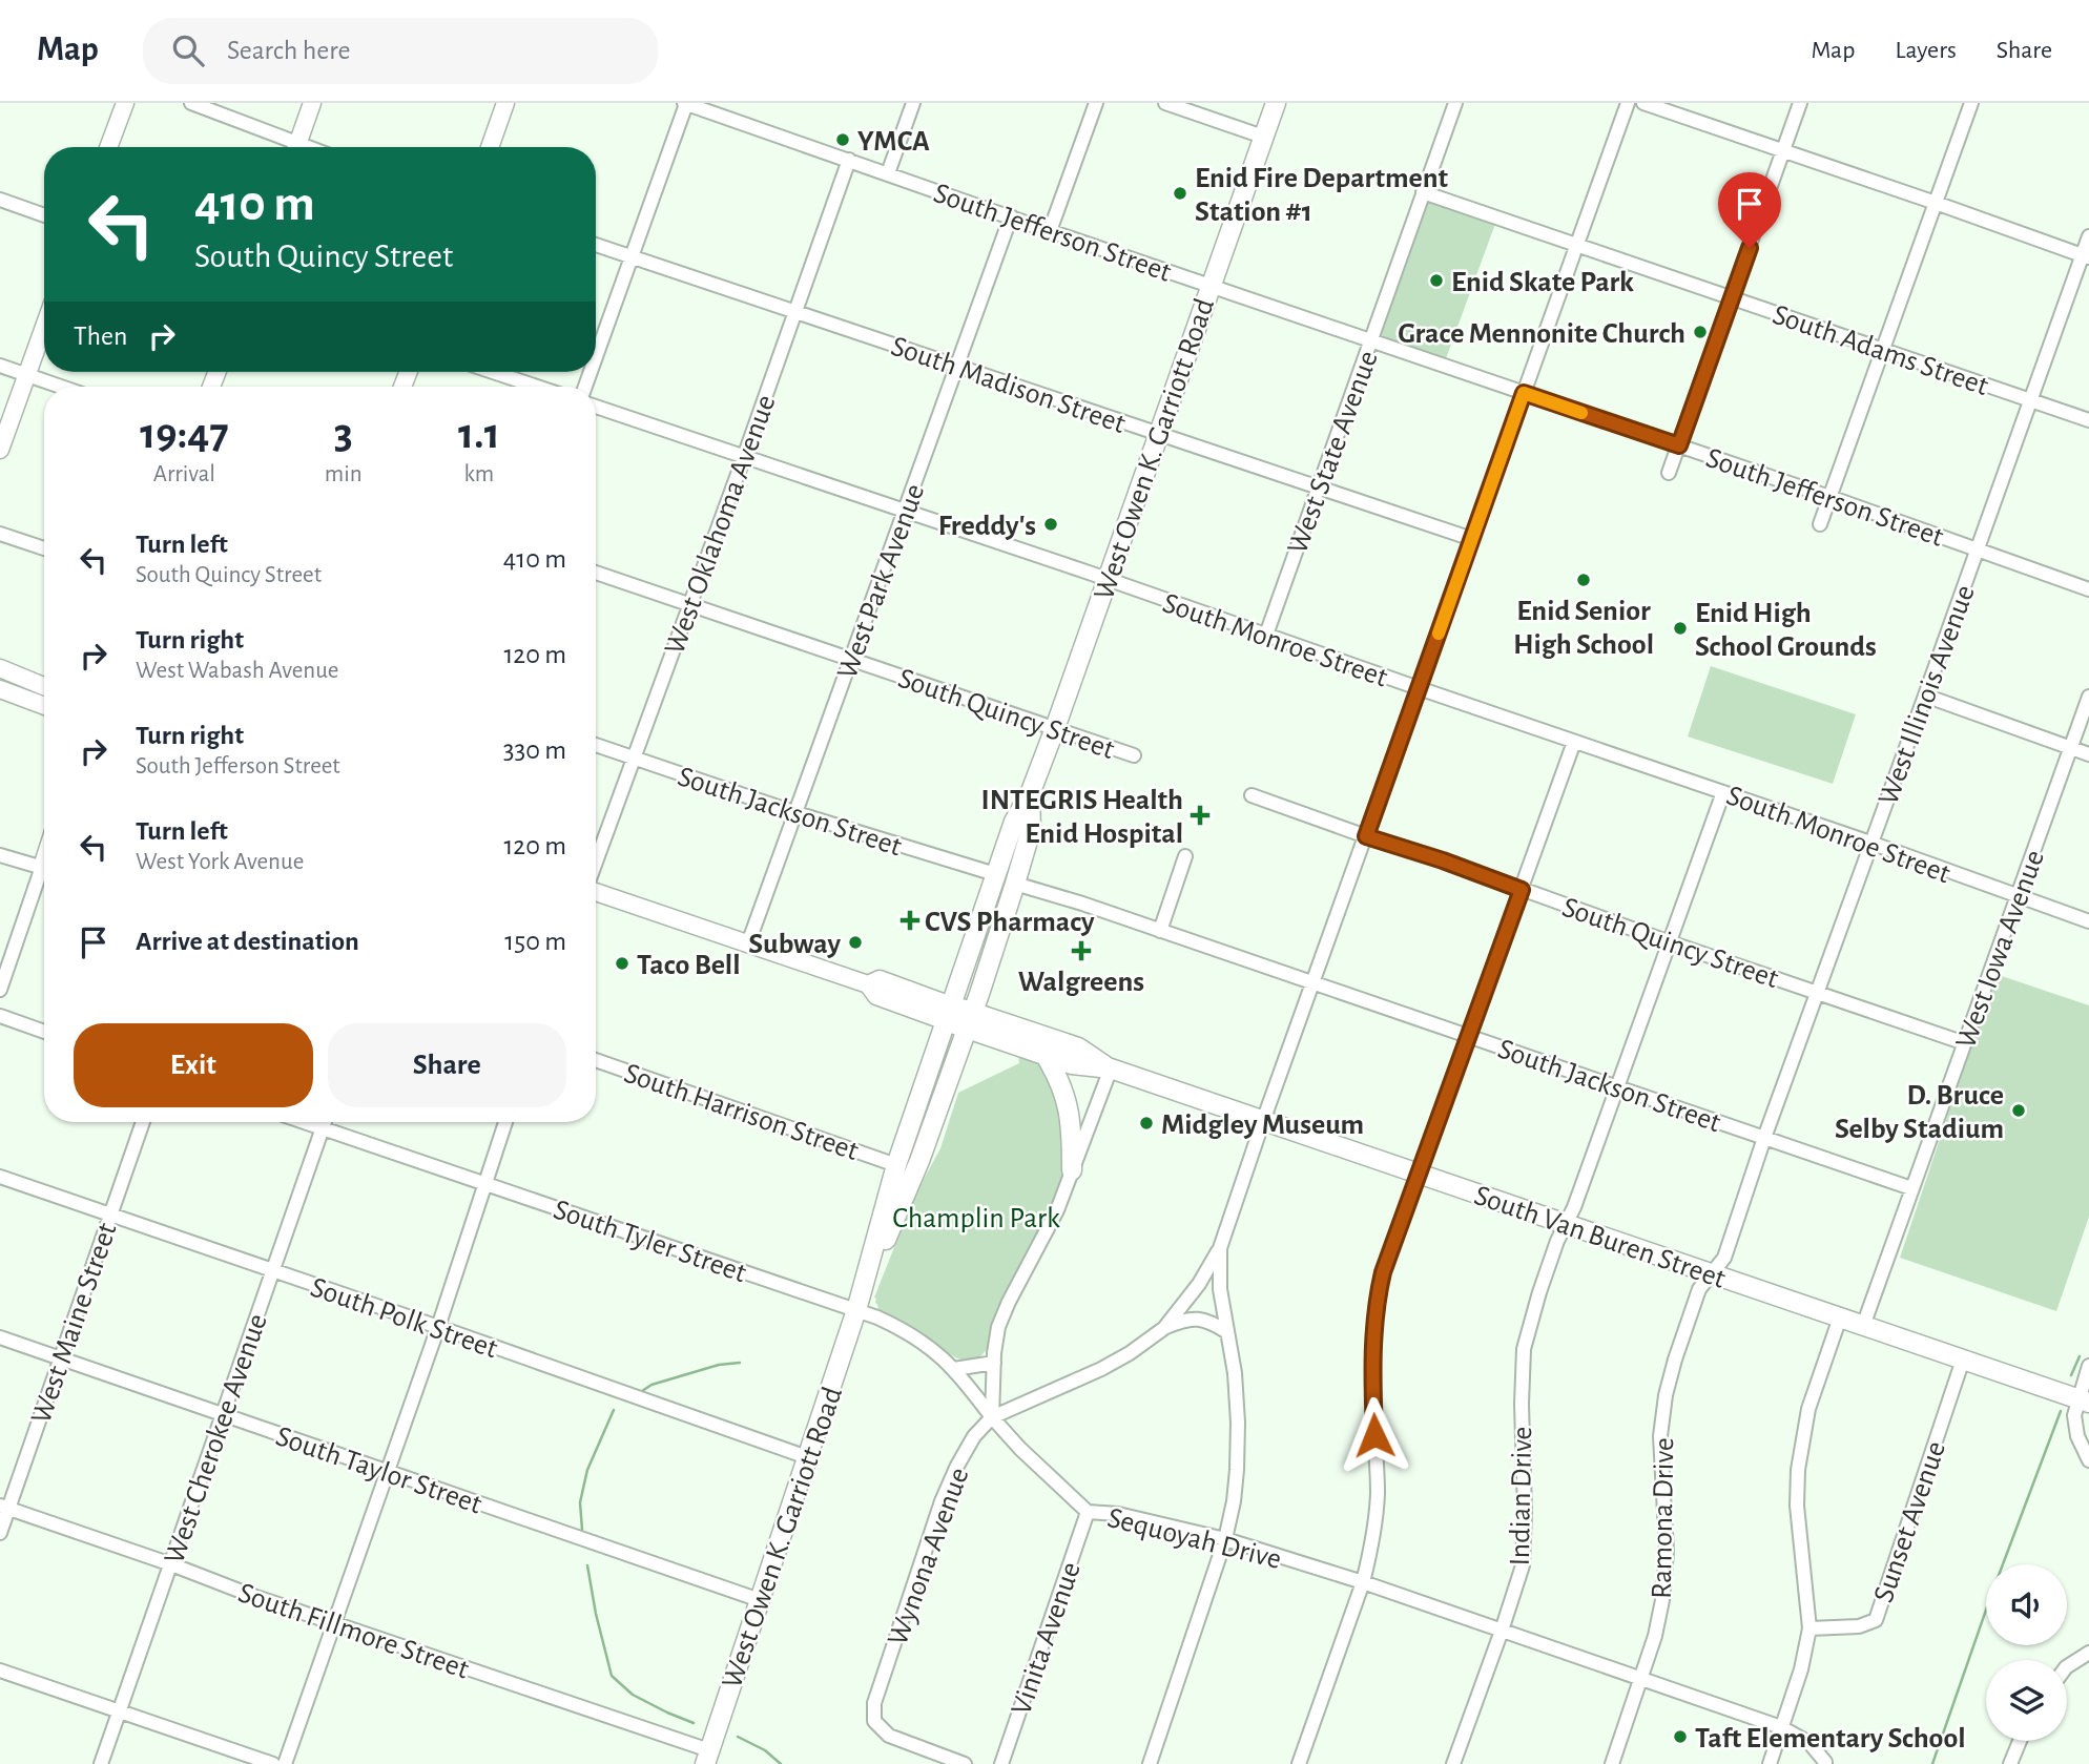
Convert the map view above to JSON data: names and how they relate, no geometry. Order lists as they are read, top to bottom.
{
  "streets": {
    "highway": ["West Owen K. Garriott Road", "South Van Buren Street"],
    "street": [
      "South Jefferson Street",
      "South Adams Street",
      "South Madison Street",
      "West State Avenue",
      "West Oklahoma Avenue",
      "West Park Avenue",
      "South Monroe Street",
      "West Illinois Avenue",
      "South Quincy Street",
      "South Jackson Street",
      "West Iowa Avenue",
      "South Harrison Street",
      "South Tyler Street",
      "South Polk Street",
      "West Maine Street",
      "West Cherokee Avenue",
      "South Taylor Street",
      "Indian Drive",
      "Ramona Drive",
      "Sunset Avenue",
      "Sequoyah Drive",
      "Wynona Avenue",
      "South Fillmore Street",
      "Vinita Avenue"
    ]
  },
  "crossings": [
    ["South Jefferson Street", "West Owen K. Garriott Road"],
    ["South Jefferson Street", "West State Avenue"],
    ["South Jefferson Street", "West Oklahoma Avenue"],
    ["South Jefferson Street", "West Park Avenue"],
    ["South Jefferson Street", "West Illinois Avenue"],
    ["South Adams Street", "West State Avenue"],
    ["South Adams Street", "West Illinois Avenue"],
    ["South Madison Street", "West Owen K. Garriott Road"],
    ["South Madison Street", "West State Avenue"],
    ["South Madison Street", "West Oklahoma Avenue"],
    ["South Madison Street", "West Park Avenue"],
    ["West Owen K. Garriott Road", "South Monroe Street"],
    ["West Owen K. Garriott Road", "South Quincy Street"],
    ["West Owen K. Garriott Road", "South Jackson Street"],
    ["West Owen K. Garriott Road", "South Harrison Street"],
    ["West Owen K. Garriott Road", "South Van Buren Street"],
    ["West Owen K. Garriott Road", "South Tyler Street"],
    ["West Owen K. Garriott Road", "South Polk Street"],
    ["West Owen K. Garriott Road", "South Taylor Street"],
    ["West Owen K. Garriott Road", "South Fillmore Street"],
    ["West State Avenue", "South Monroe Street"],
    ["West Oklahoma Avenue", "South Monroe Street"],
    ["West Oklahoma Avenue", "South Quincy Street"],
    ["West Oklahoma Avenue", "South Jackson Street"],
    ["West Park Avenue", "South Monroe Street"],
    ["West Park Avenue", "South Quincy Street"],
    ["West Park Avenue", "South Jackson Street"],
    ["West Park Avenue", "South Van Buren Street"],
    ["South Monroe Street", "West Illinois Avenue"],
    ["South Monroe Street", "West Iowa Avenue"],
    ["South Monroe Street", "Indian Drive"],
    ["West Illinois Avenue", "South Quincy Street"],
    ["West Illinois Avenue", "South Jackson Street"],
    ["West Illinois Avenue", "South Van Buren Street"],
    ["West Illinois Avenue", "Ramona Drive"],
    ["South Quincy Street", "West Iowa Avenue"],
    ["South Quincy Street", "Indian Drive"],
    ["South Jackson Street", "West Iowa Avenue"],
    ["South Jackson Street", "Indian Drive"],
    ["West Iowa Avenue", "South Van Buren Street"],
    ["South Van Buren Street", "Indian Drive"],
    ["South Van Buren Street", "Ramona Drive"],
    ["South Van Buren Street", "Sunset Avenue"],
    ["South Tyler Street", "West Cherokee Avenue"],
    ["South Tyler Street", "Sequoyah Drive"],
    ["South Tyler Street", "Wynona Avenue"],
    ["South Polk Street", "West Maine Street"],
    ["South Polk Street", "West Cherokee Avenue"],
    ["West Maine Street", "South Taylor Street"],
    ["West Maine Street", "South Fillmore Street"],
    ["West Cherokee Avenue", "South Taylor Street"],
    ["West Cherokee Avenue", "South Fillmore Street"],
    ["Indian Drive", "Sequoyah Drive"],
    ["Ramona Drive", "Sequoyah Drive"],
    ["Sequoyah Drive", "Wynona Avenue"],
    ["Sequoyah Drive", "Vinita Avenue"]
  ],
  "parks": ["Champlin Park"],
  "places": {
    "other": [
      "YMCA",
      "Enid Fire Department Station #1",
      "Enid Skate Park",
      "Grace Mennonite Church",
      "Freddy's",
      "Enid Senior High School",
      "Enid High School Grounds",
      "Subway",
      "Taco Bell",
      "D. Bruce Selby Stadium",
      "Midgley Museum",
      "Taft Elementary School"
    ],
    "health": ["INTEGRIS Health Enid Hospital", "CVS Pharmacy", "Walgreens"]
  },
  "page": {
    "header": "Map",
    "search": "Search here",
    "nav": ["Map", "Layers", "Share"],
    "turn": ["410 m", "South Quincy Street"],
    "then": "Then",
    "eta": [
      "19:47",
      "Arrival",
      "3",
      "min",
      "1.1",
      "km"
    ],
    "list": [
      {
        "name": "Turn left",
        "note": "South Quincy Street",
        "value": "410 m"
      },
      {
        "name": "Turn right",
        "note": "West Wabash Avenue",
        "value": "120 m"
      },
      {
        "name": "Turn right",
        "note": "South Jefferson Street",
        "value": "330 m"
      },
      {
        "name": "Turn left",
        "note": "West York Avenue",
        "value": "120 m"
      },
      {
        "name": "Arrive at destination",
        "value": "150 m"
      }
    ],
    "buttons": ["Exit", "Share"]
  }
}
